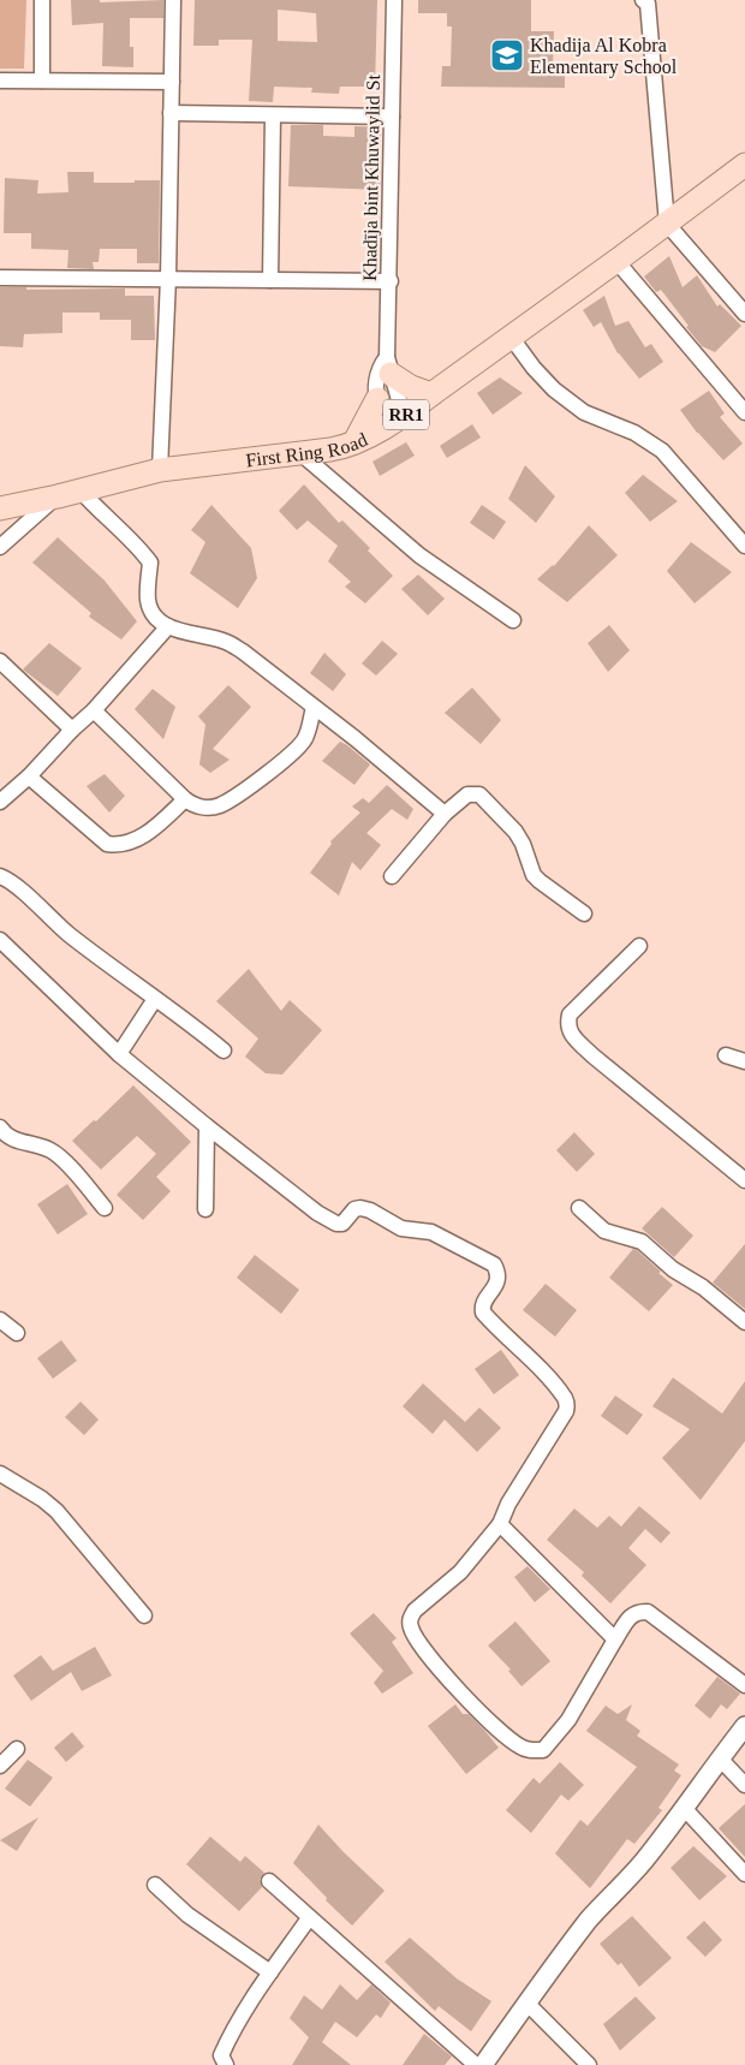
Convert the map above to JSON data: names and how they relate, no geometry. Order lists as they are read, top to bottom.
{
  "streets": {
    "main road": ["RR1", "First Ring Road"],
    "street": ["Khadīja bint Khuwaylid St"]
  },
  "places": {
    "school or university": ["Khadija Al Kobra Elementary School"]
  }
}
